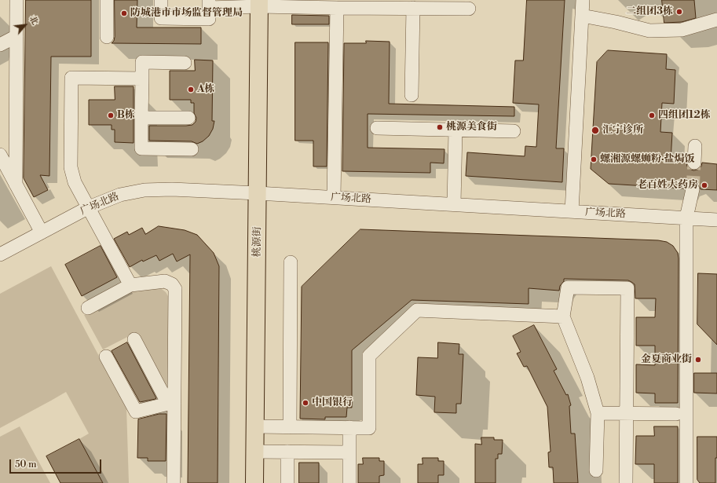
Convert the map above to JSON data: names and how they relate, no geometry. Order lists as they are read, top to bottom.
{
  "streets": {
    "main road": ["桃源街"],
    "street": ["广场北路"]
  },
  "crossings": [
    ["广场北路", "桃源街"]
  ],
  "places": [
    "二组团3栋",
    "防城港市市场监督管理局",
    "A栋",
    "B栋",
    "四组团12栋",
    "桃源美食街",
    "汇宁诊所",
    "螺湘源螺蛳粉·盐焗饭",
    "老百姓大药房",
    "金夏商业街",
    "中国银行"
  ],
  "scale_bar": "50 m",
  "north": "top right"
}
